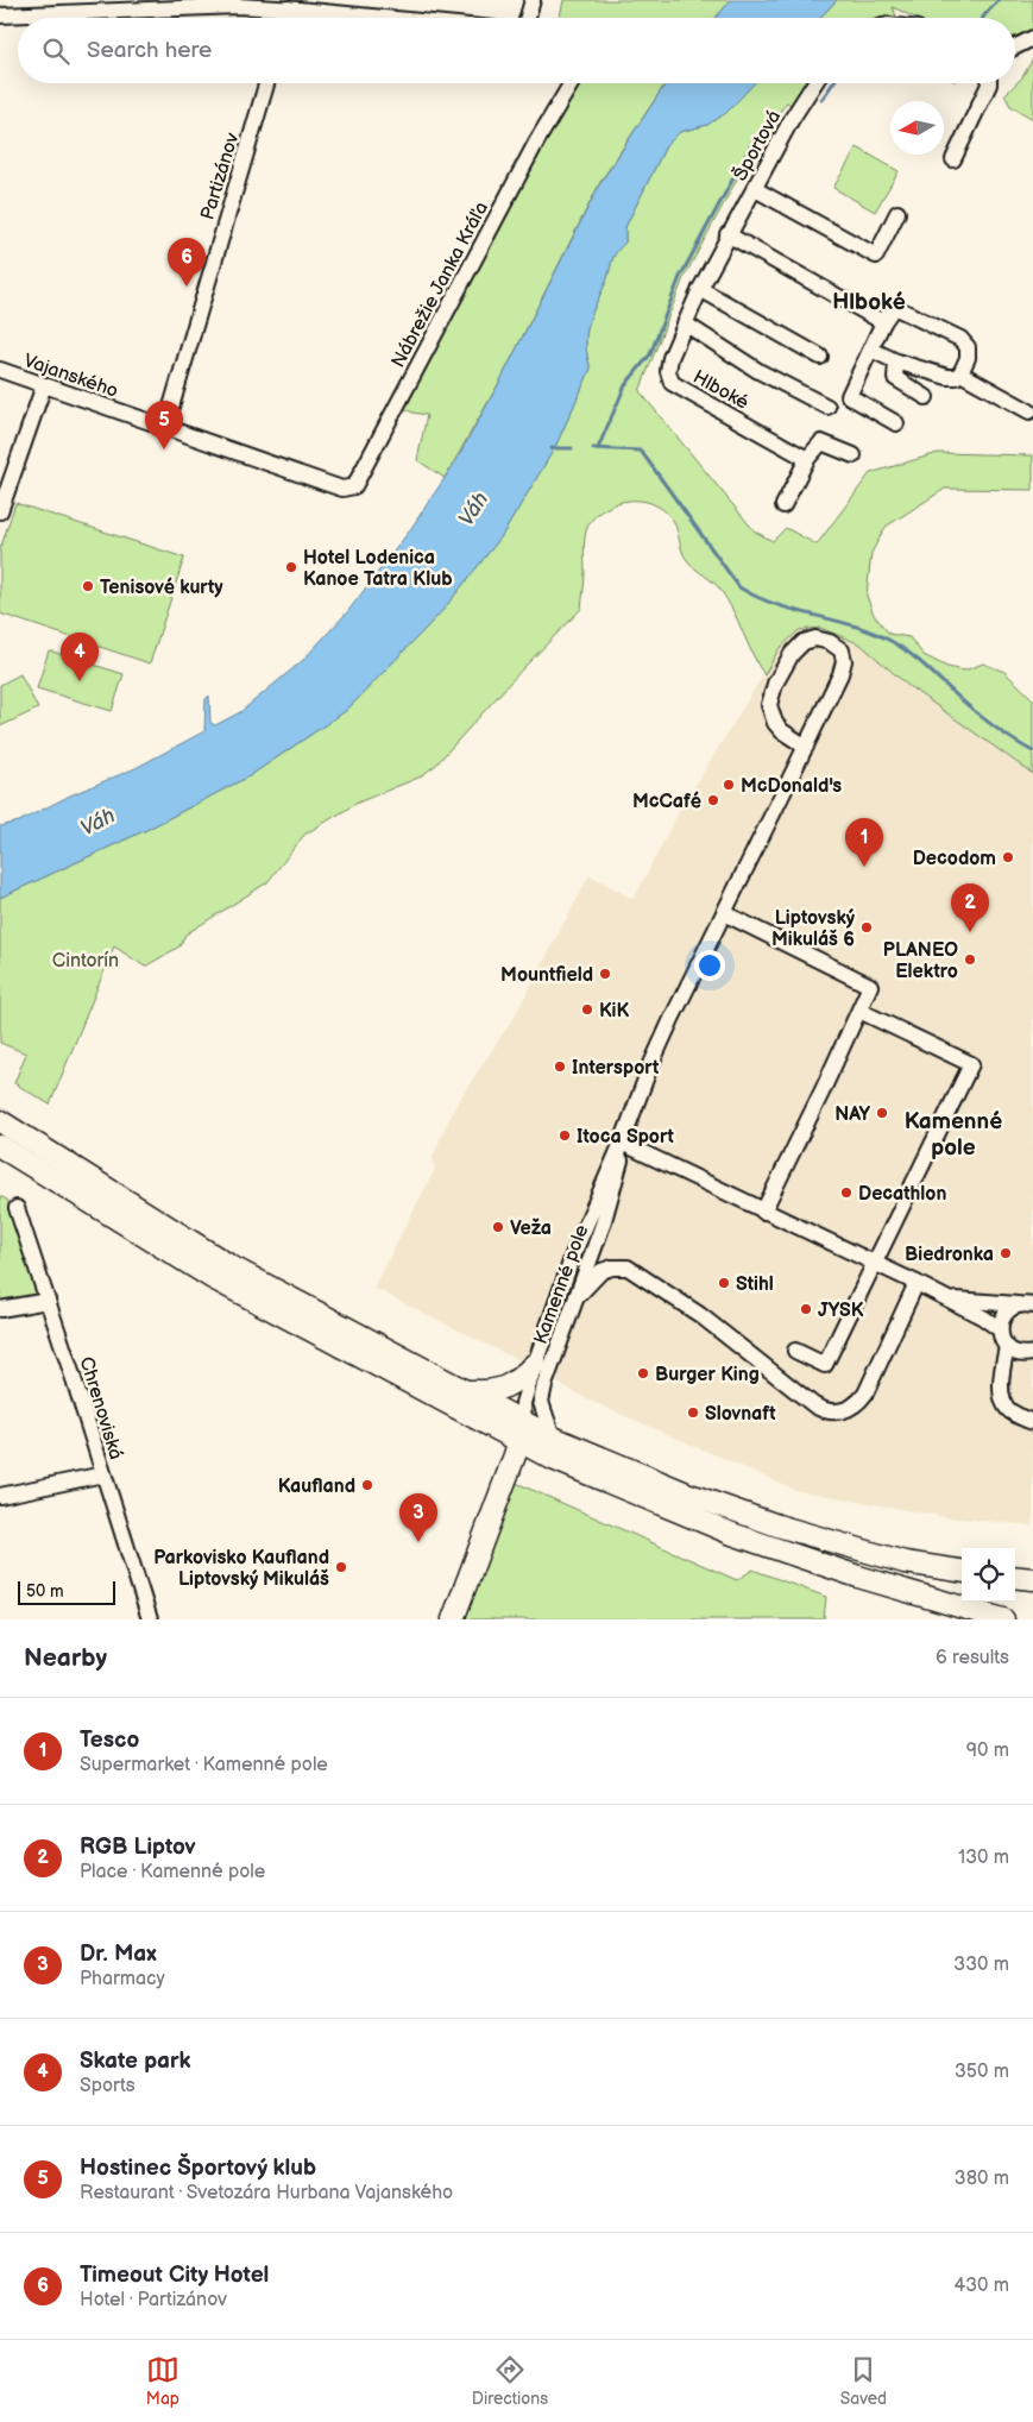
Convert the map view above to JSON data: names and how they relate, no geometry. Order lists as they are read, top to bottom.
{
  "streets": {
    "street": [
      "Športová",
      "Partizánov",
      "Nábrežie Janka Kráľa",
      "Vajanského",
      "Hlboké",
      "Kamenné pole",
      "Chrenoviská"
    ]
  },
  "crossings": [
    ["Športová", "Hlboké"],
    ["Partizánov", "Vajanského"],
    ["Nábrežie Janka Kráľa", "Vajanského"]
  ],
  "districts": ["Hlboké", "Kamenné pole"],
  "water": ["Váh"],
  "parks": ["Cintorín"],
  "places": [
    "Hotel Lodenica Kanoe Tatra Klub",
    "Tenisové kurty",
    "McDonald's",
    "McCafé",
    "Decodom",
    "Liptovský Mikuláš 6",
    "PLANEO Elektro",
    "Mountfield",
    "KiK",
    "Intersport",
    "NAY",
    "Itoca Sport",
    "Decathlon",
    "Veža",
    "Biedronka",
    "Stihl",
    "JYSK",
    "Burger King",
    "Slovnaft",
    "Kaufland",
    "Parkovisko Kaufland Liptovský Mikuláš"
  ],
  "scale_bar": "50 m",
  "north": "left",
  "page": {
    "search": "Search here",
    "pins": [
      "6",
      "5",
      "4",
      "1",
      "2",
      "3"
    ],
    "scale": "50 m",
    "heading": ["Nearby", "6 results"],
    "list": [
      {
        "mark": "1",
        "name": "Tesco",
        "note": "Supermarket · Kamenné pole",
        "value": "90 m"
      },
      {
        "mark": "2",
        "name": "RGB Liptov",
        "note": "Place · Kamenné pole",
        "value": "130 m"
      },
      {
        "mark": "3",
        "name": "Dr. Max",
        "note": "Pharmacy",
        "value": "330 m"
      },
      {
        "mark": "4",
        "name": "Skate park",
        "note": "Sports",
        "value": "350 m"
      },
      {
        "mark": "5",
        "name": "Hostinec Športový klub",
        "note": "Restaurant · Svetozára Hurbana Vajanského",
        "value": "380 m"
      },
      {
        "mark": "6",
        "name": "Timeout City Hotel",
        "note": "Hotel · Partizánov",
        "value": "430 m"
      }
    ],
    "nav": ["Map", "Directions", "Saved"]
  }
}
